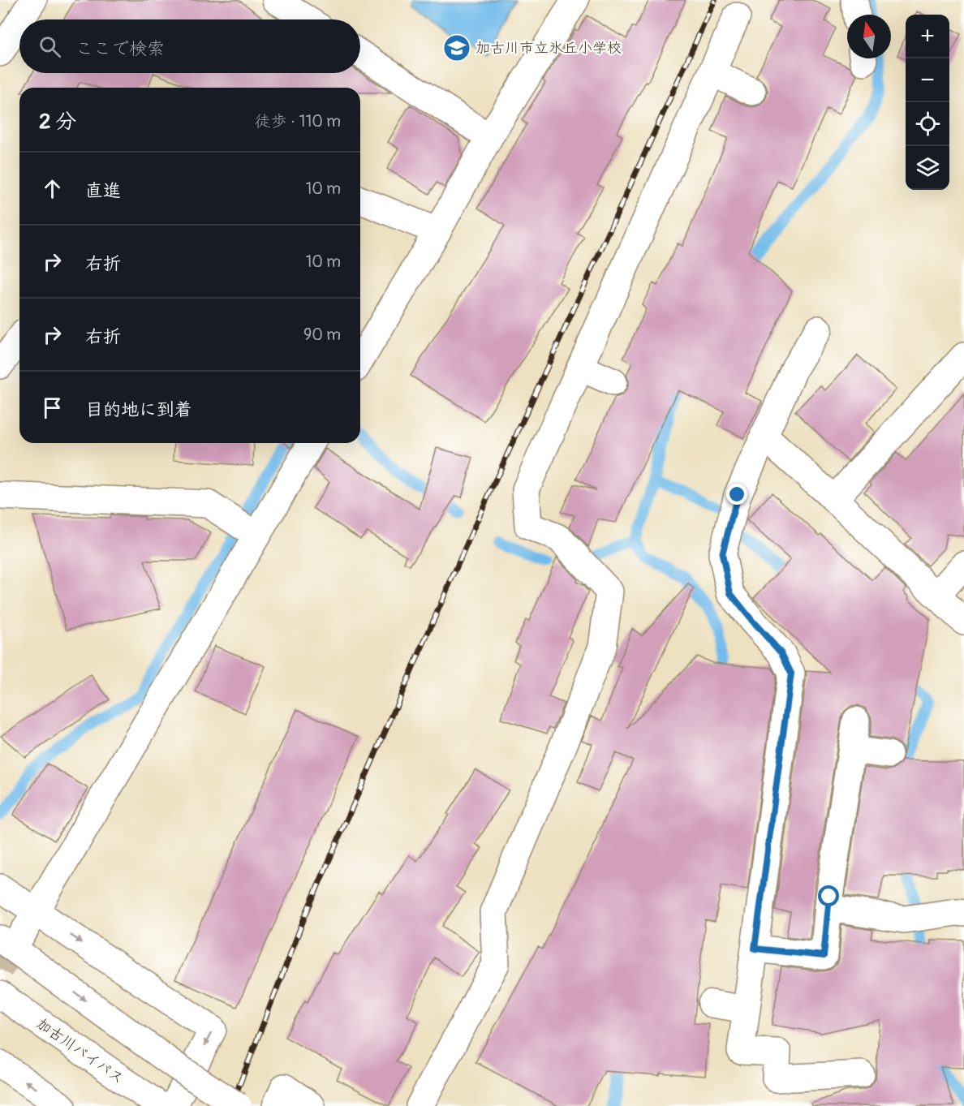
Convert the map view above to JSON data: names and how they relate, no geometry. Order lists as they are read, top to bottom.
{
  "streets": {
    "main road": ["加古川バイパス"]
  },
  "places": {
    "school or university": ["加古川市立氷丘小学校"]
  },
  "north": "top",
  "page": {
    "map_buttons": ["+", "−"],
    "search": "ここで検索",
    "heading": ["2 分", "徒歩 · 110 m"],
    "list": [
      ["直進", "10 m"],
      ["右折", "10 m"],
      ["右折", "90 m"],
      "目的地に到着"
    ]
  }
}
